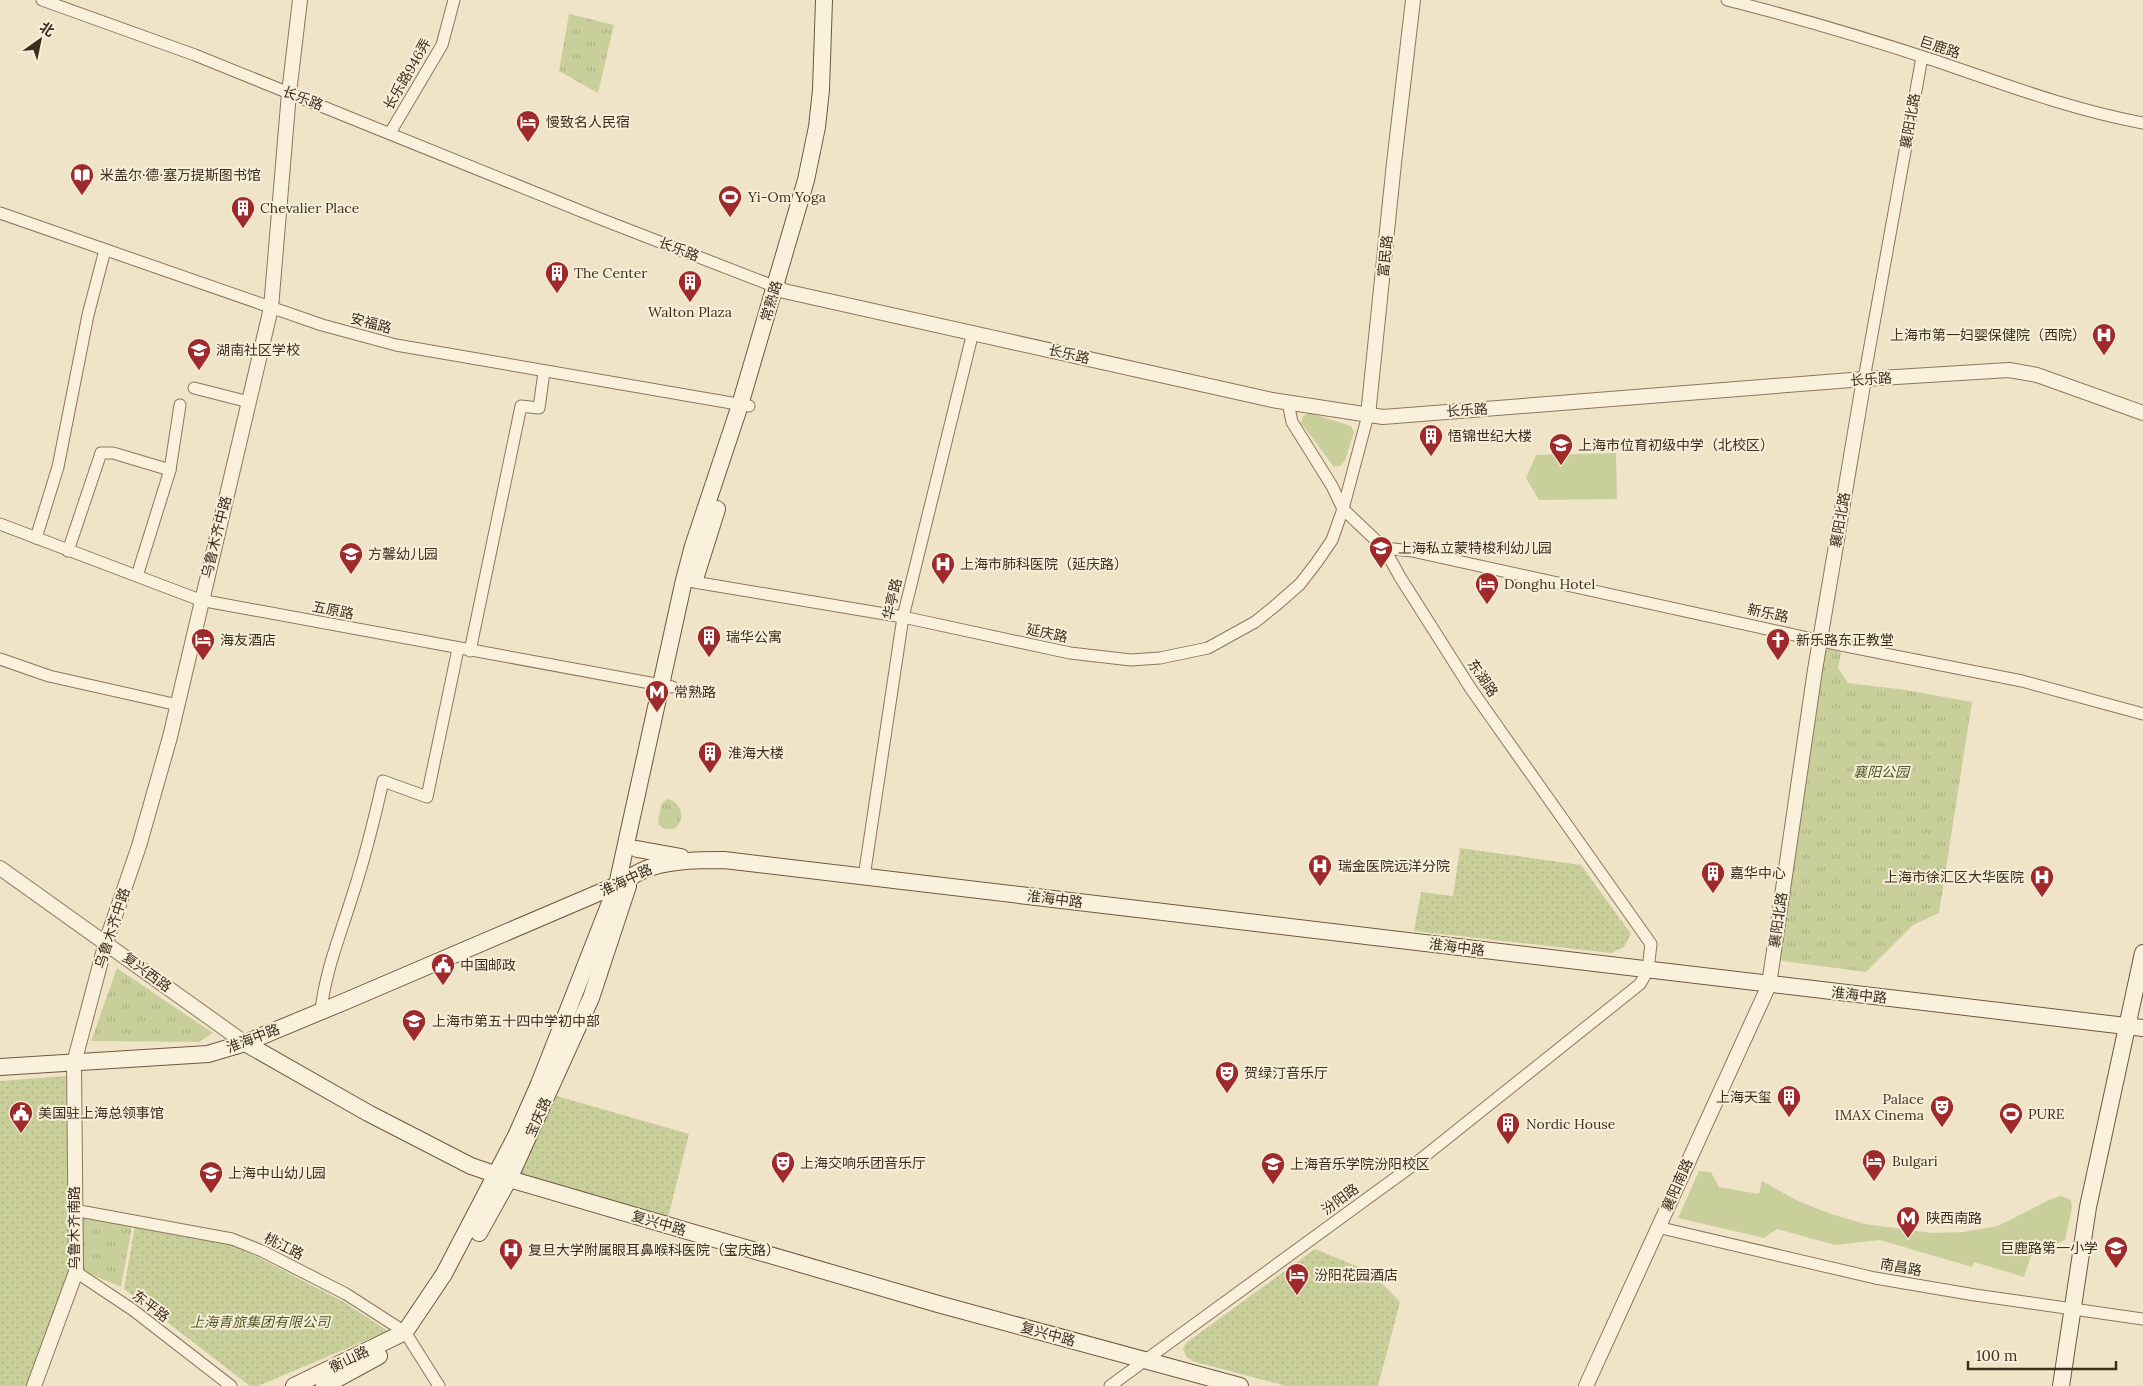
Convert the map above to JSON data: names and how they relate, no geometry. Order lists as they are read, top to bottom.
{
  "streets": {
    "main road": [
      "常熟路",
      "淮海中路",
      "宝庆路",
      "复兴中路",
      "衡山路"
    ],
    "street": [
      "巨鹿路",
      "长乐路946弄",
      "长乐路",
      "襄阳北路",
      "富民路",
      "安福路",
      "乌鲁木齐中路",
      "华亭路",
      "五原路",
      "新乐路",
      "延庆路",
      "东湖路",
      "复兴西路",
      "襄阳南路",
      "汾阳路",
      "乌鲁木齐南路",
      "桃江路",
      "南昌路",
      "东平路"
    ]
  },
  "crossings": [
    ["巨鹿路", "襄阳北路"],
    ["长乐路946弄", "长乐路"],
    ["长乐路", "襄阳北路"],
    ["长乐路", "富民路"],
    ["长乐路", "常熟路"],
    ["长乐路", "乌鲁木齐中路"],
    ["长乐路", "华亭路"],
    ["长乐路", "东湖路"],
    ["襄阳北路", "新乐路"],
    ["襄阳北路", "淮海中路"],
    ["襄阳北路", "襄阳南路"],
    ["富民路", "延庆路"],
    ["富民路", "东湖路"],
    ["常熟路", "安福路"],
    ["常熟路", "五原路"],
    ["常熟路", "延庆路"],
    ["常熟路", "淮海中路"],
    ["常熟路", "宝庆路"],
    ["安福路", "乌鲁木齐中路"],
    ["乌鲁木齐中路", "五原路"],
    ["乌鲁木齐中路", "淮海中路"],
    ["乌鲁木齐中路", "复兴西路"],
    ["乌鲁木齐中路", "乌鲁木齐南路"],
    ["华亭路", "延庆路"],
    ["华亭路", "淮海中路"],
    ["新乐路", "东湖路"],
    ["延庆路", "东湖路"],
    ["东湖路", "淮海中路"],
    ["东湖路", "汾阳路"],
    ["淮海中路", "复兴西路"],
    ["淮海中路", "宝庆路"],
    ["淮海中路", "襄阳南路"],
    ["淮海中路", "汾阳路"],
    ["淮海中路", "复兴中路"],
    ["淮海中路", "乌鲁木齐南路"],
    ["复兴西路", "复兴中路"],
    ["宝庆路", "复兴中路"],
    ["宝庆路", "桃江路"],
    ["宝庆路", "衡山路"],
    ["襄阳南路", "南昌路"],
    ["汾阳路", "复兴中路"],
    ["乌鲁木齐南路", "桃江路"],
    ["乌鲁木齐南路", "东平路"],
    ["桃江路", "衡山路"]
  ],
  "parks": ["襄阳公园", "上海青旅集团有限公司"],
  "places": {
    "hotel": [
      "慢致名人民宿",
      "Donghu Hotel",
      "海友酒店",
      "Bulgari",
      "汾阳花园酒店"
    ],
    "library": ["米盖尔·德·塞万提斯图书馆"],
    "sports": ["Yi-Om Yoga", "PURE"],
    "building": [
      "Chevalier Place",
      "The Center",
      "Walton Plaza",
      "悟锦世纪大楼",
      "瑞华公寓",
      "淮海大楼",
      "嘉华中心",
      "上海天玺",
      "Nordic House"
    ],
    "hospital": [
      "上海市第一妇婴保健院（西院）",
      "上海市肺科医院（延庆路）",
      "瑞金医院远洋分院",
      "上海市徐汇区大华医院",
      "复旦大学附属眼耳鼻喉科医院（宝庆路）"
    ],
    "school or university": [
      "湖南社区学校",
      "上海市位育初级中学（北校区）",
      "上海私立蒙特梭利幼儿园",
      "方馨幼儿园",
      "上海市第五十四中学初中部",
      "上海音乐学院汾阳校区",
      "上海中山幼儿园",
      "巨鹿路第一小学"
    ],
    "church": ["新乐路东正教堂"],
    "metro station": ["常熟路", "陕西南路"],
    "public building": ["中国邮政", "美国驻上海总领事馆"],
    "theatre": ["贺绿汀音乐厅", "Palace IMAX Cinema", "上海交响乐团音乐厅"]
  },
  "scale_bar": "100 m",
  "north": "top right"
}
